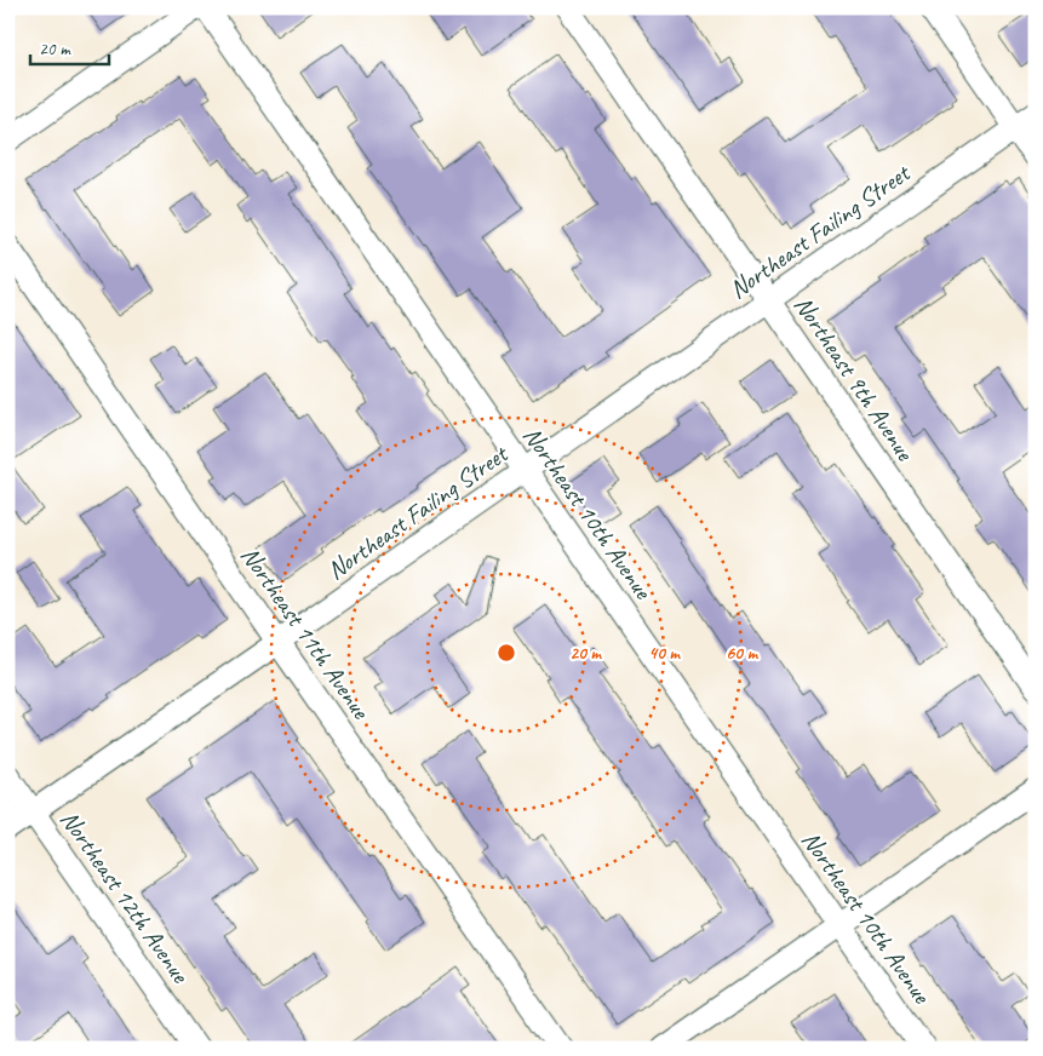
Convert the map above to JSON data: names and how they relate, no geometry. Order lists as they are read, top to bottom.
{
  "streets": {
    "street": [
      "Northeast Failing Street",
      "Northeast 9th Avenue",
      "Northeast 10th Avenue",
      "Northeast 11th Avenue",
      "Northeast 12th Avenue"
    ]
  },
  "crossings": [
    ["Northeast Failing Street", "Northeast 9th Avenue"],
    ["Northeast Failing Street", "Northeast 10th Avenue"],
    ["Northeast Failing Street", "Northeast 11th Avenue"],
    ["Northeast Failing Street", "Northeast 12th Avenue"]
  ],
  "scale_bar": "20 m",
  "rings": ["20 m", "40 m", "60 m"]
}
